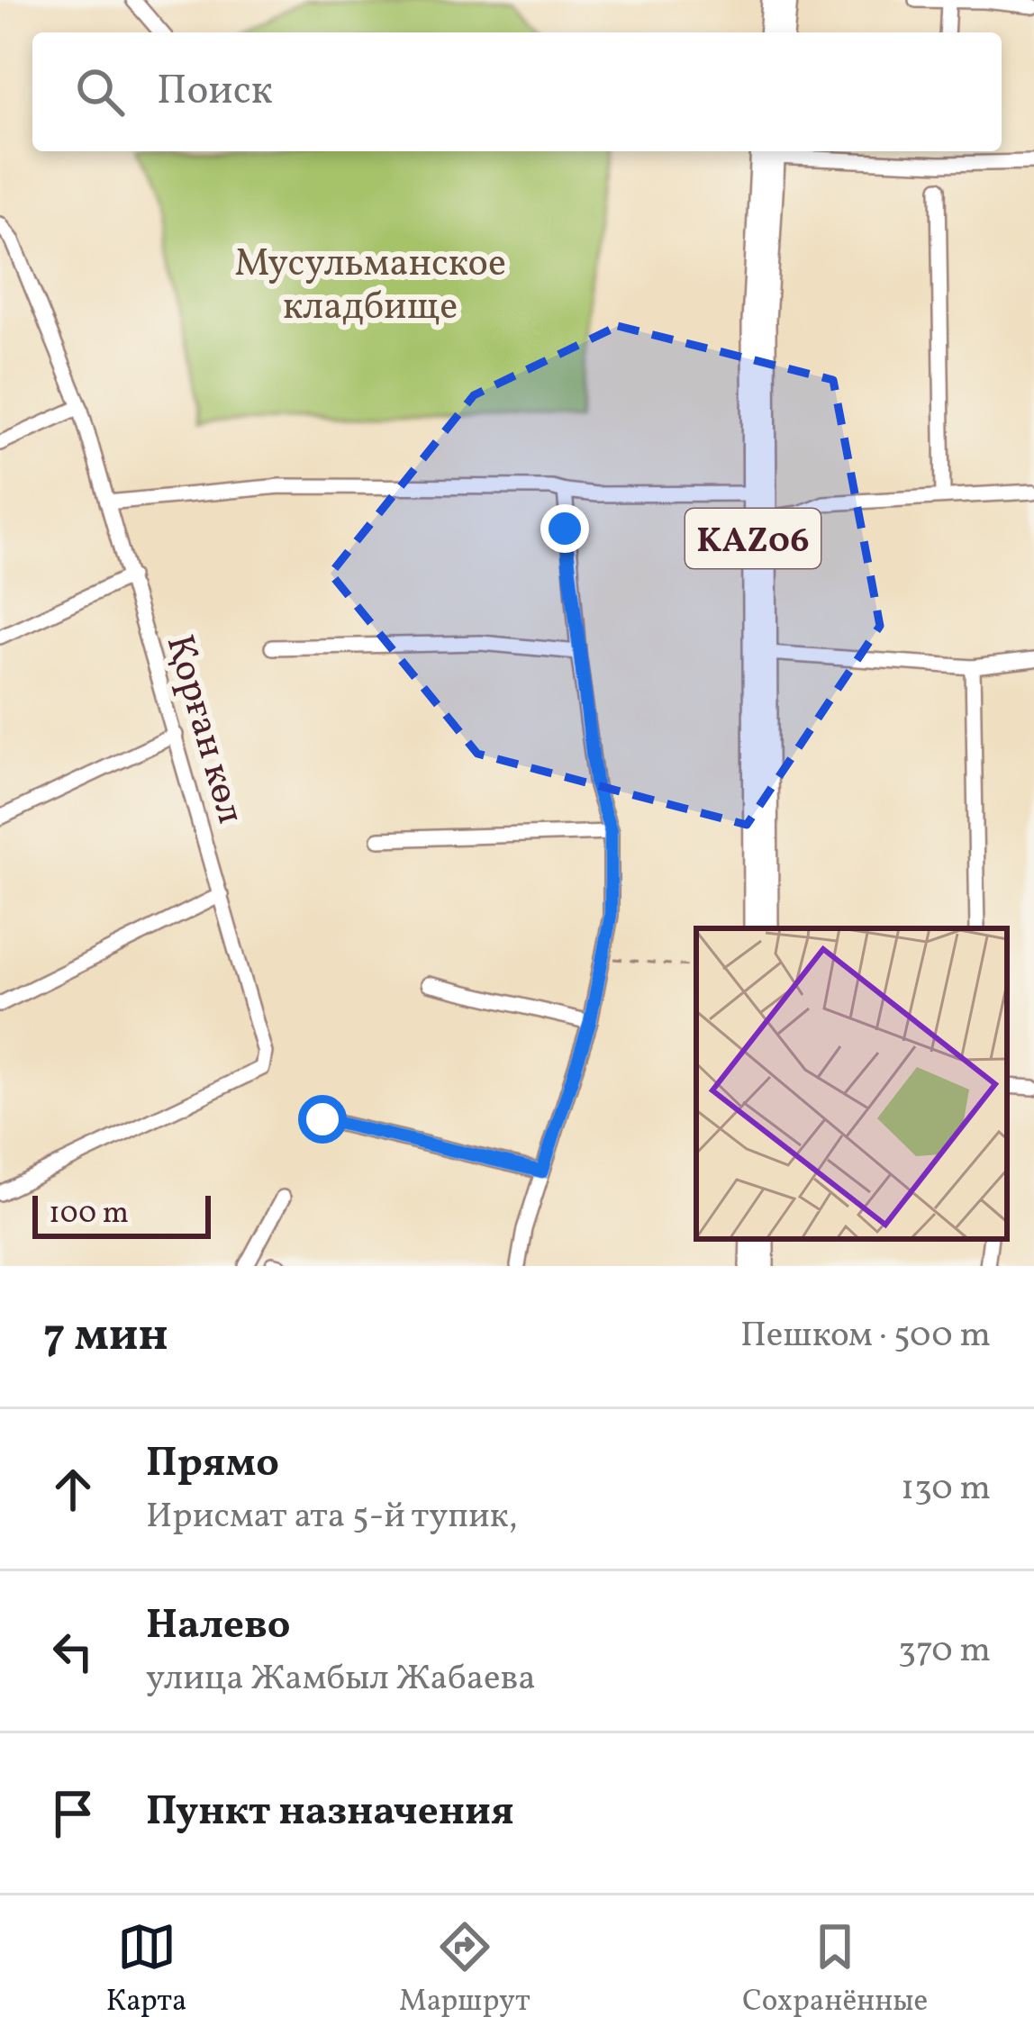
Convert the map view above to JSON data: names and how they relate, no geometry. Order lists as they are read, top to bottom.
{
  "streets": {
    "highway": ["KАZ06"],
    "street": ["Қорған көл"]
  },
  "parks": ["Мусульманское кладбище"],
  "scale_bar": "100 m",
  "page": {
    "search": "Поиск",
    "scale": "100 m",
    "heading": ["7 мин", "Пешком · 500 m"],
    "list": [
      ["Прямо", "Ирисмат ата 5-й тупик,", "130 m"],
      ["Налево", "улица Жамбыл Жабаева", "370 m"],
      "Пункт назначения"
    ],
    "nav": ["Карта", "Маршрут", "Сохранённые"]
  }
}
